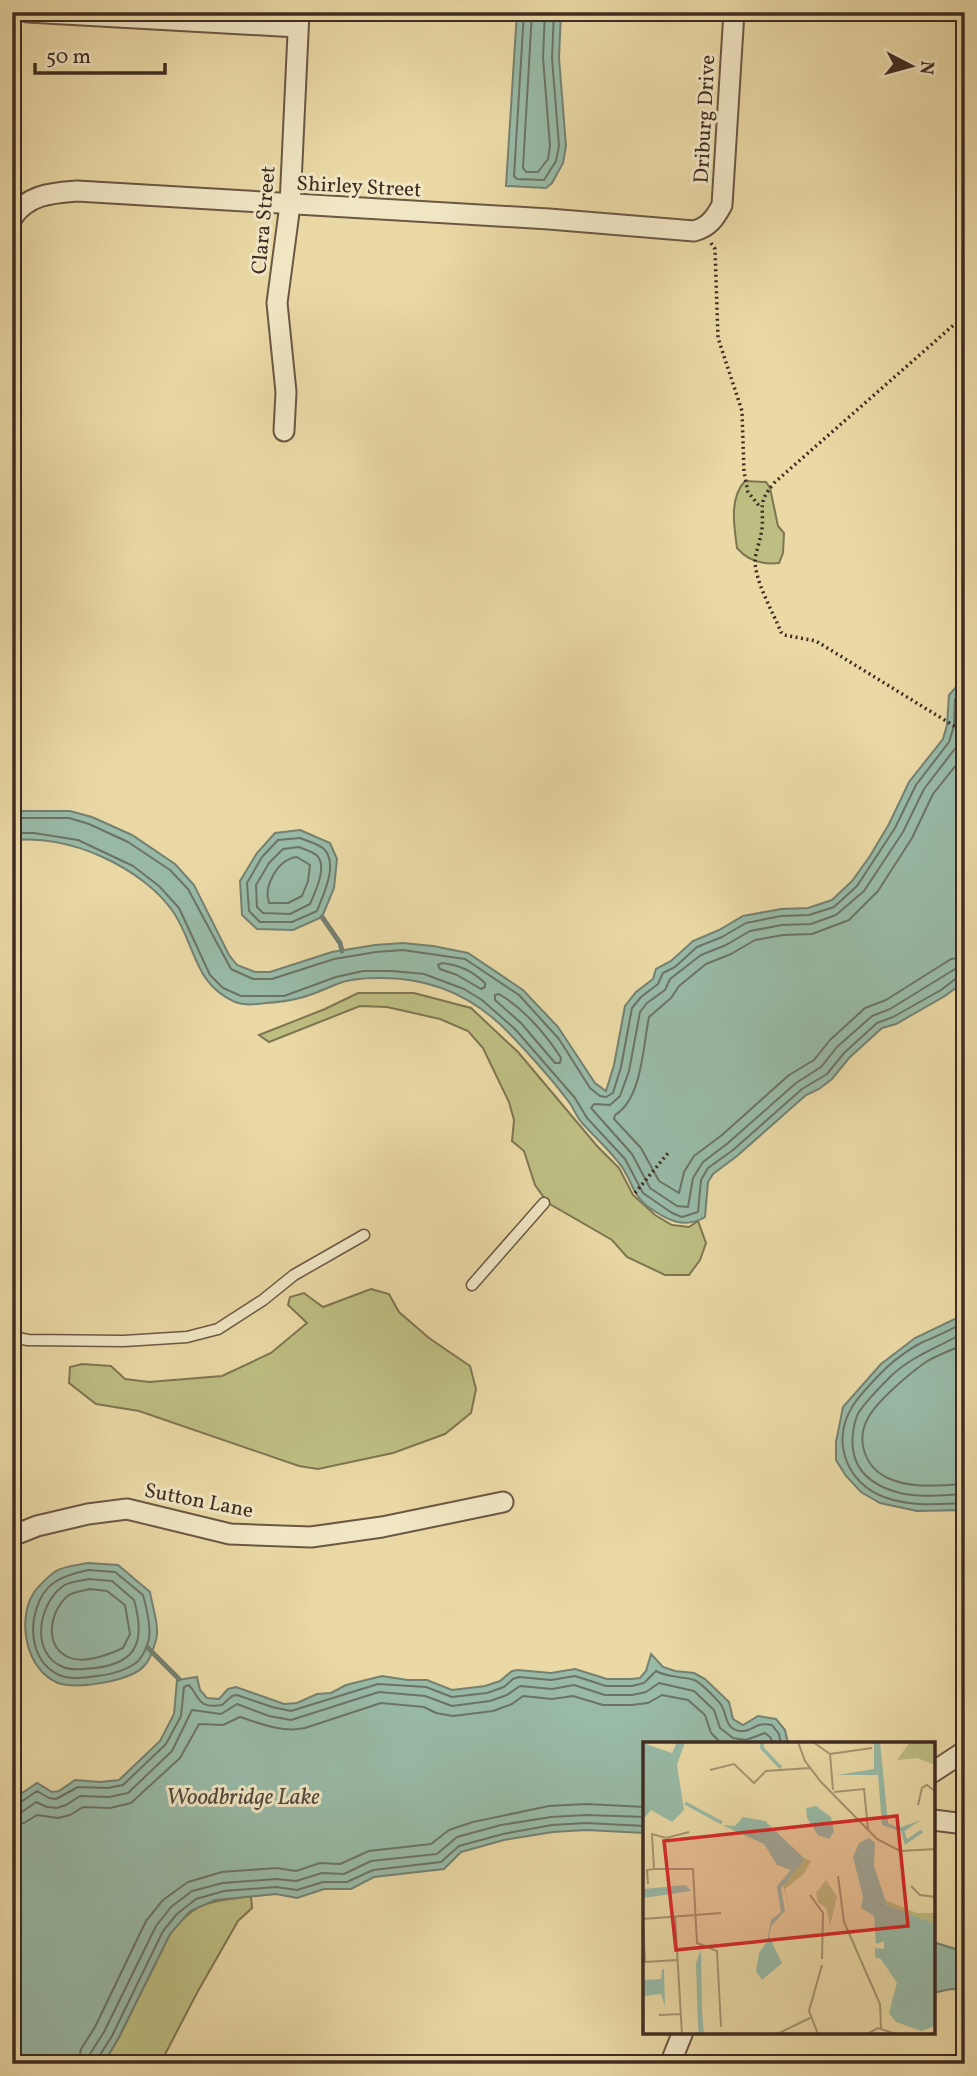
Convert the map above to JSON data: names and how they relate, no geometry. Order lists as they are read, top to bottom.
{
  "streets": {
    "street": [
      "Driburg Drive",
      "Shirley Street",
      "Clara Street",
      "Sutton Lane"
    ]
  },
  "crossings": [
    ["Driburg Drive", "Shirley Street"],
    ["Shirley Street", "Clara Street"]
  ],
  "water": ["Woodbridge Lake"],
  "scale_bar": "50 m",
  "north": "right"
}
